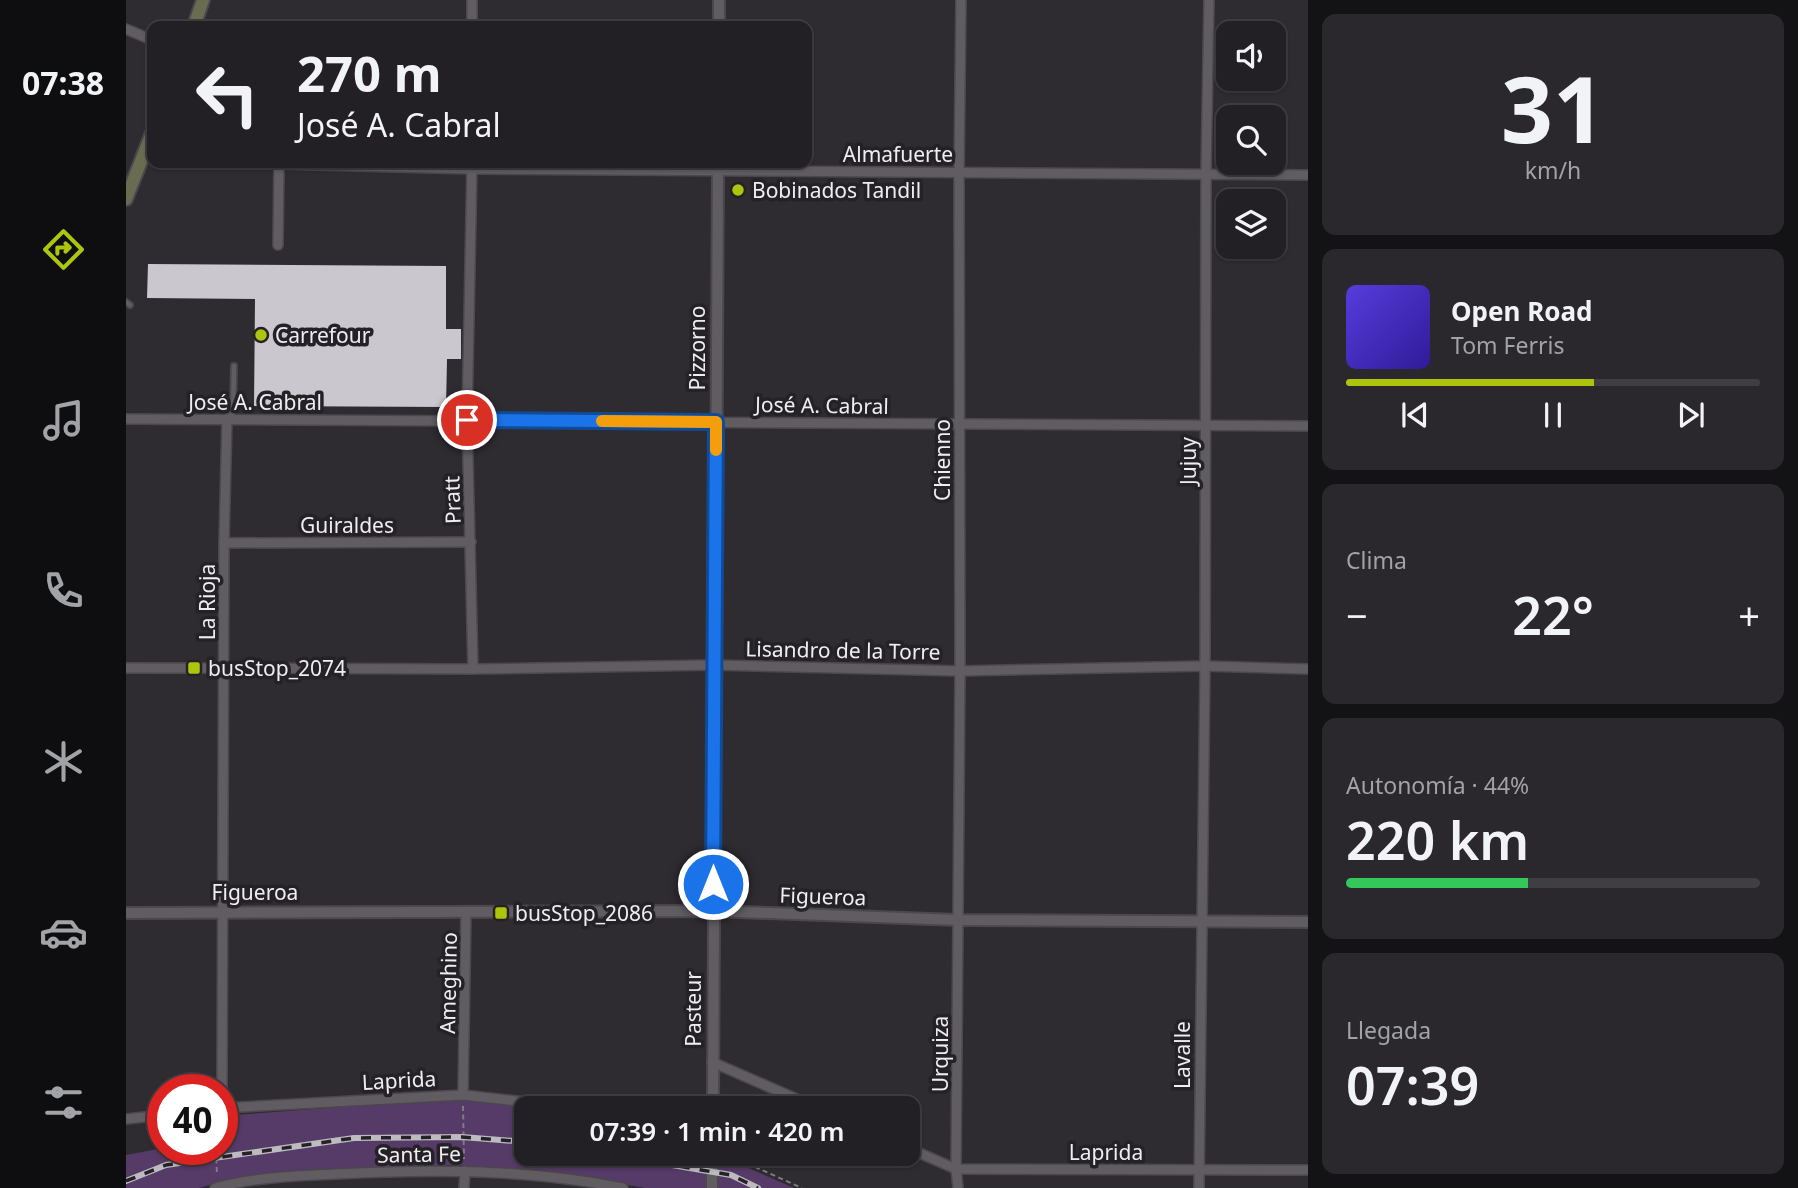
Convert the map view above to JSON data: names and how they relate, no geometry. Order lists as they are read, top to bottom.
{
  "streets": {
    "street": [
      "Almafuerte",
      "Pizzorno",
      "José A. Cabral",
      "Chienno",
      "Jujuy",
      "Pratt",
      "Guiraldes",
      "La Rioja",
      "Lisandro de la Torre",
      "Figueroa",
      "Ameghino",
      "Pasteur",
      "Urquiza",
      "Lavalle",
      "Laprida",
      "Santa Fe"
    ]
  },
  "crossings": [
    ["Almafuerte", "Chienno"],
    ["Almafuerte", "Jujuy"],
    ["Pizzorno", "José A. Cabral"],
    ["Pizzorno", "Lisandro de la Torre"],
    ["Pizzorno", "Figueroa"],
    ["Pizzorno", "Pasteur"],
    ["José A. Cabral", "Chienno"],
    ["José A. Cabral", "Jujuy"],
    ["José A. Cabral", "Pratt"],
    ["José A. Cabral", "La Rioja"],
    ["Chienno", "Lisandro de la Torre"],
    ["Chienno", "Figueroa"],
    ["Chienno", "Urquiza"],
    ["Jujuy", "Lisandro de la Torre"],
    ["Jujuy", "Figueroa"],
    ["Jujuy", "Lavalle"],
    ["Pratt", "Guiraldes"],
    ["Pratt", "Lisandro de la Torre"],
    ["Guiraldes", "La Rioja"],
    ["La Rioja", "Lisandro de la Torre"],
    ["La Rioja", "Figueroa"],
    ["Figueroa", "Ameghino"],
    ["Figueroa", "Pasteur"],
    ["Figueroa", "Urquiza"],
    ["Figueroa", "Lavalle"],
    ["Ameghino", "Laprida"],
    ["Urquiza", "Laprida"],
    ["Lavalle", "Laprida"]
  ],
  "places": {
    "other": ["Bobinados Tandil", "Carrefour"],
    "transit": ["busStop_2074", "busStop_2086"]
  },
  "page": {
    "tabs": "07:38",
    "tile": [
      ["31", "km/h"],
      "Clima",
      ["Autonomía · 44%", "220 km"],
      ["Llegada", "07:39"]
    ],
    "turn": ["270 m", "José A. Cabral"],
    "song": ["Open Road", "Tom Ferris"],
    "heat": ["−", "22°", "+"],
    "limit": "40",
    "trip": "07:39 · 1 min · 420 m"
  }
}
